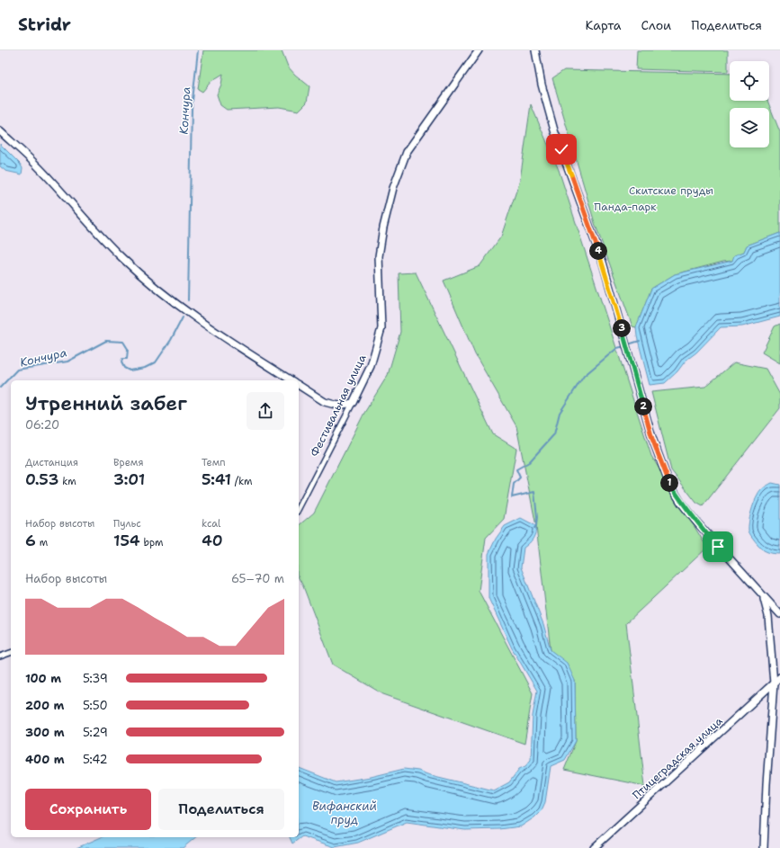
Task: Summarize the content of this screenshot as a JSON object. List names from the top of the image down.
{
  "streets": {
    "main road": ["Фестивальная улица", "Птицеградская улица"]
  },
  "water": ["Кончура", "Вифанский пруд"],
  "parks": ["Скитские пруды", "Панда-парк"],
  "page": {
    "header": "Stridr",
    "nav": ["Карта", "Слои", "Поделиться"],
    "pins": [
      "4",
      "3",
      "2",
      "1"
    ],
    "heading": ["Утренний забег", "06:20"],
    "stats": [
      ["Дистанция", "0.53 km"],
      ["Время", "3:01"],
      ["Темп", "5:41 /km"],
      ["Набор высоты", "6 m"],
      ["Пульс", "154 bpm"],
      ["kcal", "40"]
    ],
    "chart": ["Набор высоты", "65–70 m"],
    "list": [
      {
        "name": "100 m",
        "note": "5:39"
      },
      {
        "name": "200 m",
        "note": "5:50"
      },
      {
        "name": "300 m",
        "note": "5:29"
      },
      {
        "name": "400 m",
        "note": "5:42"
      }
    ],
    "buttons": ["Сохранить", "Поделиться"]
  }
}
